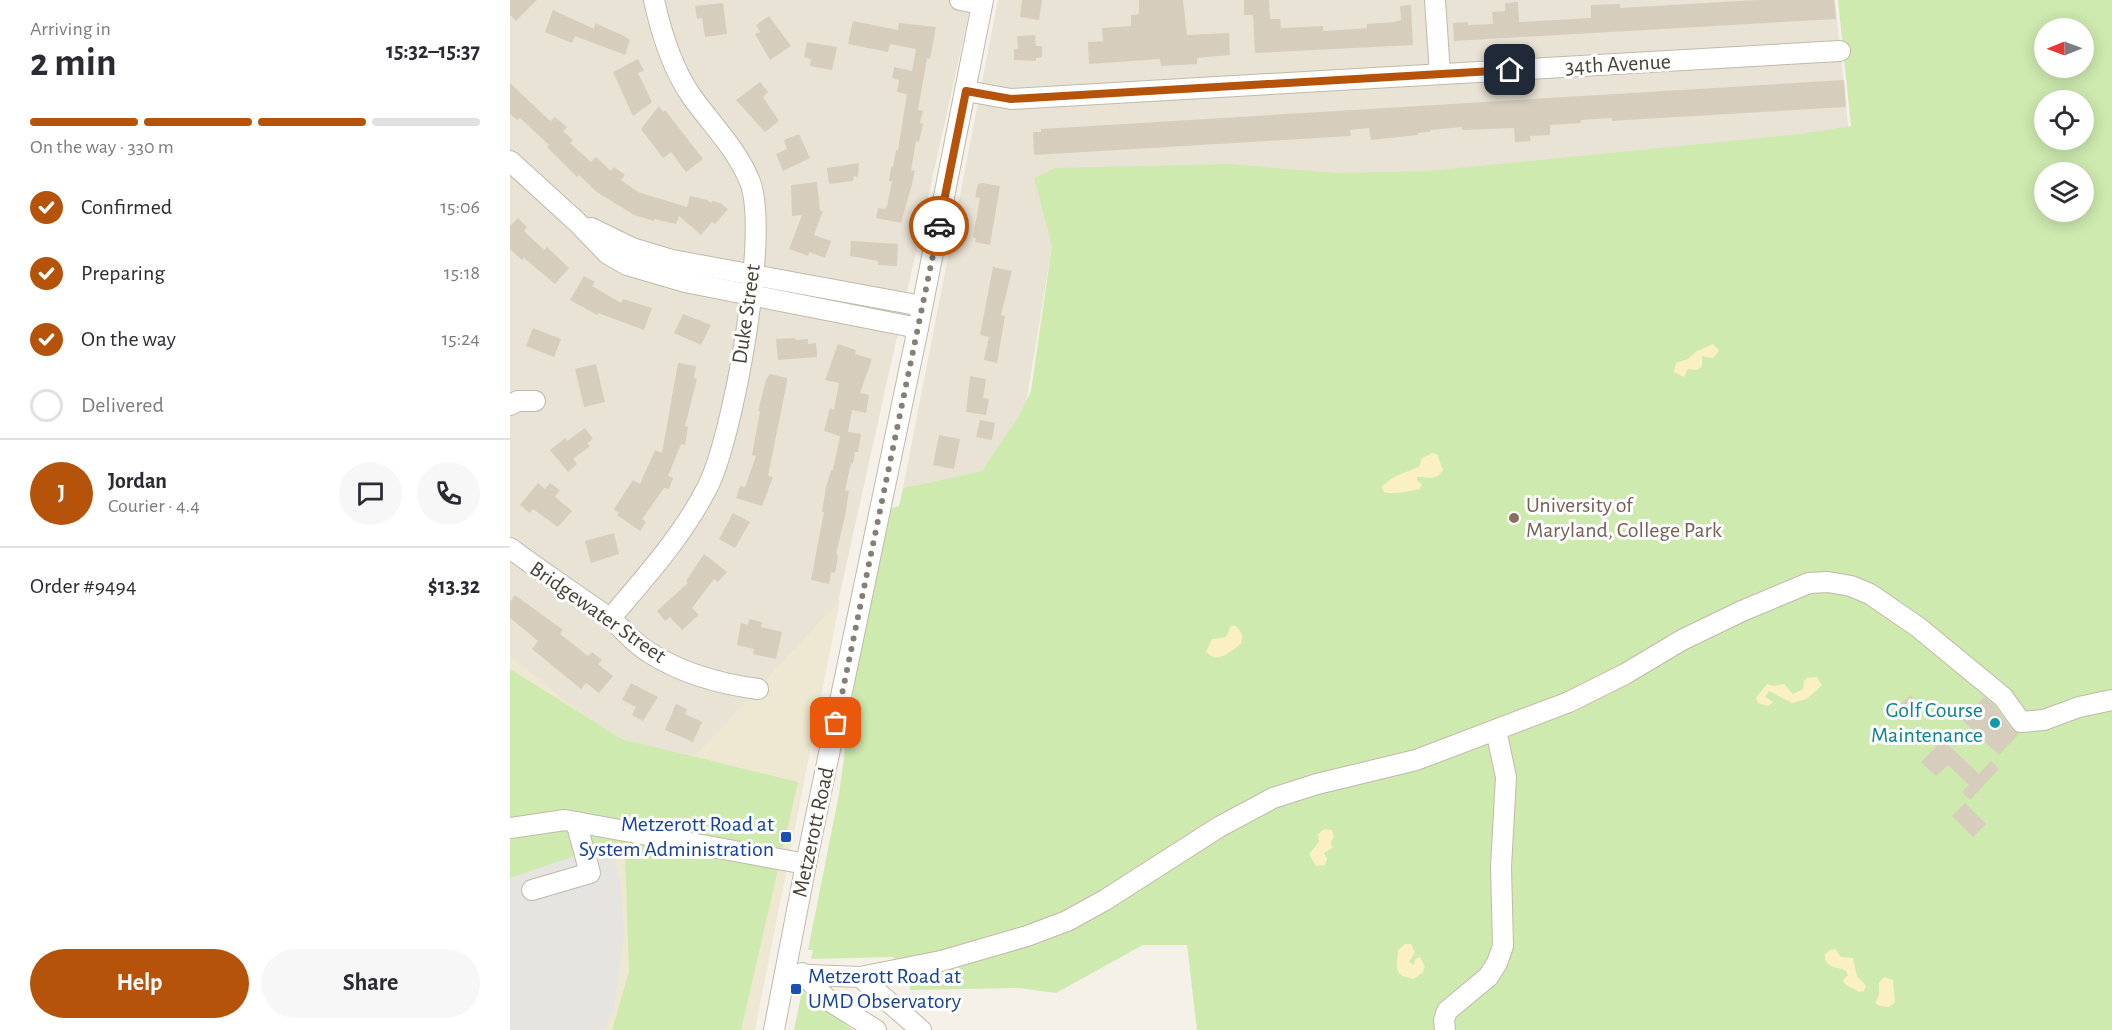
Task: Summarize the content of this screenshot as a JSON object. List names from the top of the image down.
{
  "streets": {
    "street": [
      "34th Avenue",
      "Duke Street",
      "Bridgewater Street",
      "Metzerott Road"
    ]
  },
  "crossings": [
    ["34th Avenue", "Metzerott Road"],
    ["Duke Street", "Bridgewater Street"]
  ],
  "places": {
    "other": ["University of Maryland, College Park", "Golf Course Maintenance"],
    "transit": ["Metzerott Road at System Administration", "Metzerott Road at UMD Observatory"]
  },
  "north": "left",
  "page": {
    "heading": ["2 min", "Arriving in", "15:32–15:37"],
    "panel": [
      "Jordan",
      "Courier · 4.4",
      "Order #9494",
      "$13.32"
    ],
    "bar": "On the way · 330 m",
    "list": [
      ["Confirmed", "15:06"],
      ["Preparing", "15:18"],
      ["On the way", "15:24"],
      "Delivered"
    ],
    "round": "J",
    "buttons": ["Help", "Share"]
  }
}
